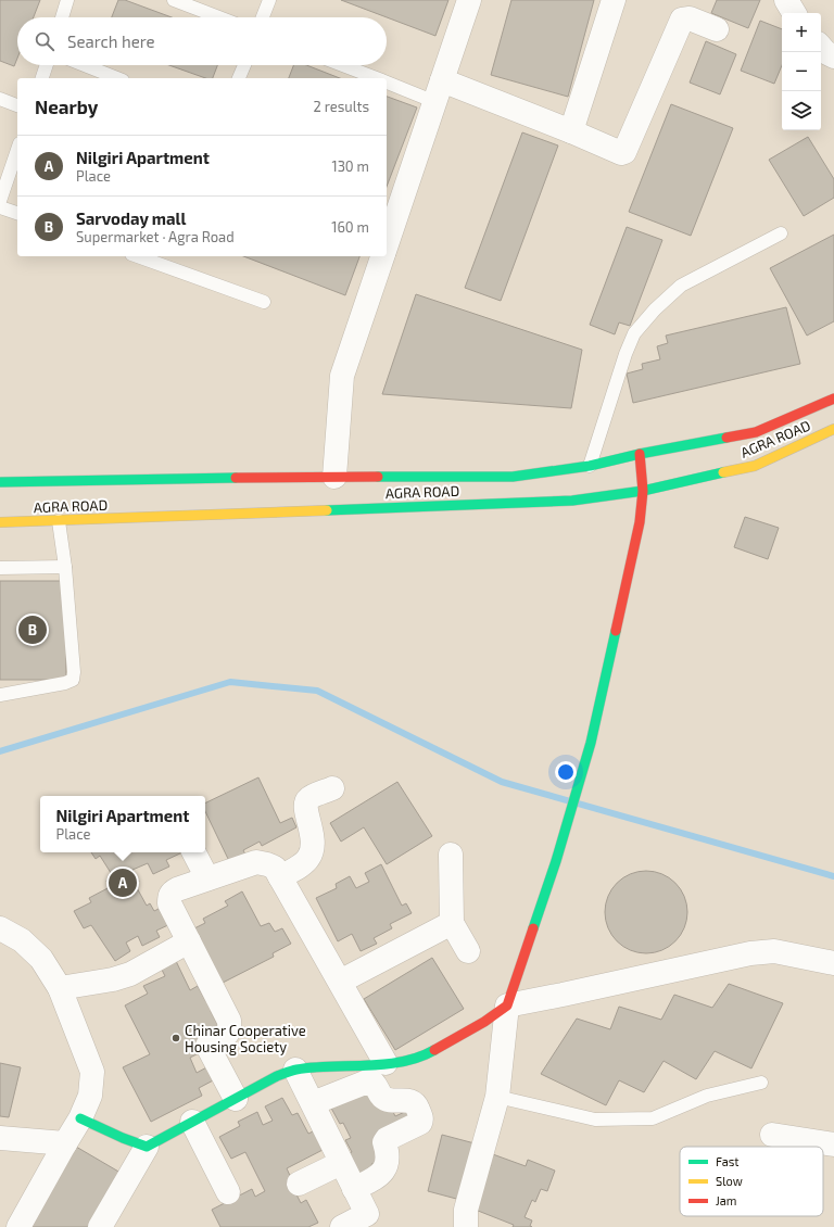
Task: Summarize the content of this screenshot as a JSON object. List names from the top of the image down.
{
  "streets": {
    "main road": ["AGRA ROAD"]
  },
  "places": ["Chinar Cooperative Housing Society"],
  "legend": ["Fast", "Slow", "Jam"],
  "page": {
    "map_buttons": ["+", "−"],
    "search": "Search here",
    "heading": ["Nearby", "2 results"],
    "list": [
      {
        "mark": "A",
        "name": "Nilgiri Apartment",
        "note": "Place",
        "value": "130 m"
      },
      {
        "mark": "B",
        "name": "Sarvoday mall",
        "note": "Supermarket · Agra Road",
        "value": "160 m"
      }
    ],
    "pins": ["B", "A"],
    "popup": ["Nilgiri Apartment", "Place"]
  }
}
